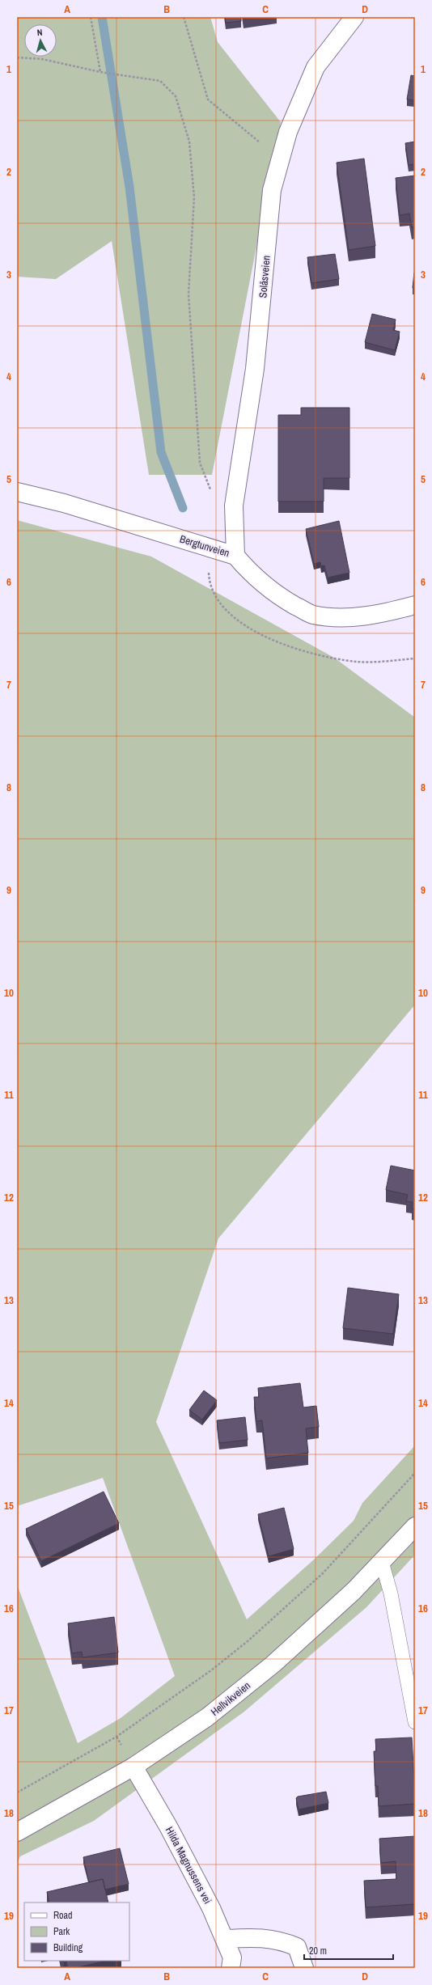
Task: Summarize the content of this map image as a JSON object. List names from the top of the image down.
{
  "streets": {
    "street": [
      "Solåsveien",
      "Bergtunveien",
      "Hellvikveien",
      "Hilda Magnussens vei"
    ]
  },
  "crossings": [
    ["Solåsveien", "Bergtunveien"],
    ["Hellvikveien", "Hilda Magnussens vei"]
  ],
  "legend": ["Road", "Park", "Building"],
  "scale_bar": "20 m",
  "north": "top",
  "grid": {
    "columns": [
      "A",
      "B",
      "C",
      "D"
    ],
    "rows": [
      "1",
      "2",
      "3",
      "4",
      "5",
      "6",
      "7",
      "8",
      "9",
      "10",
      "11",
      "12",
      "13",
      "14",
      "15",
      "16",
      "17",
      "18",
      "19"
    ]
  }
}
